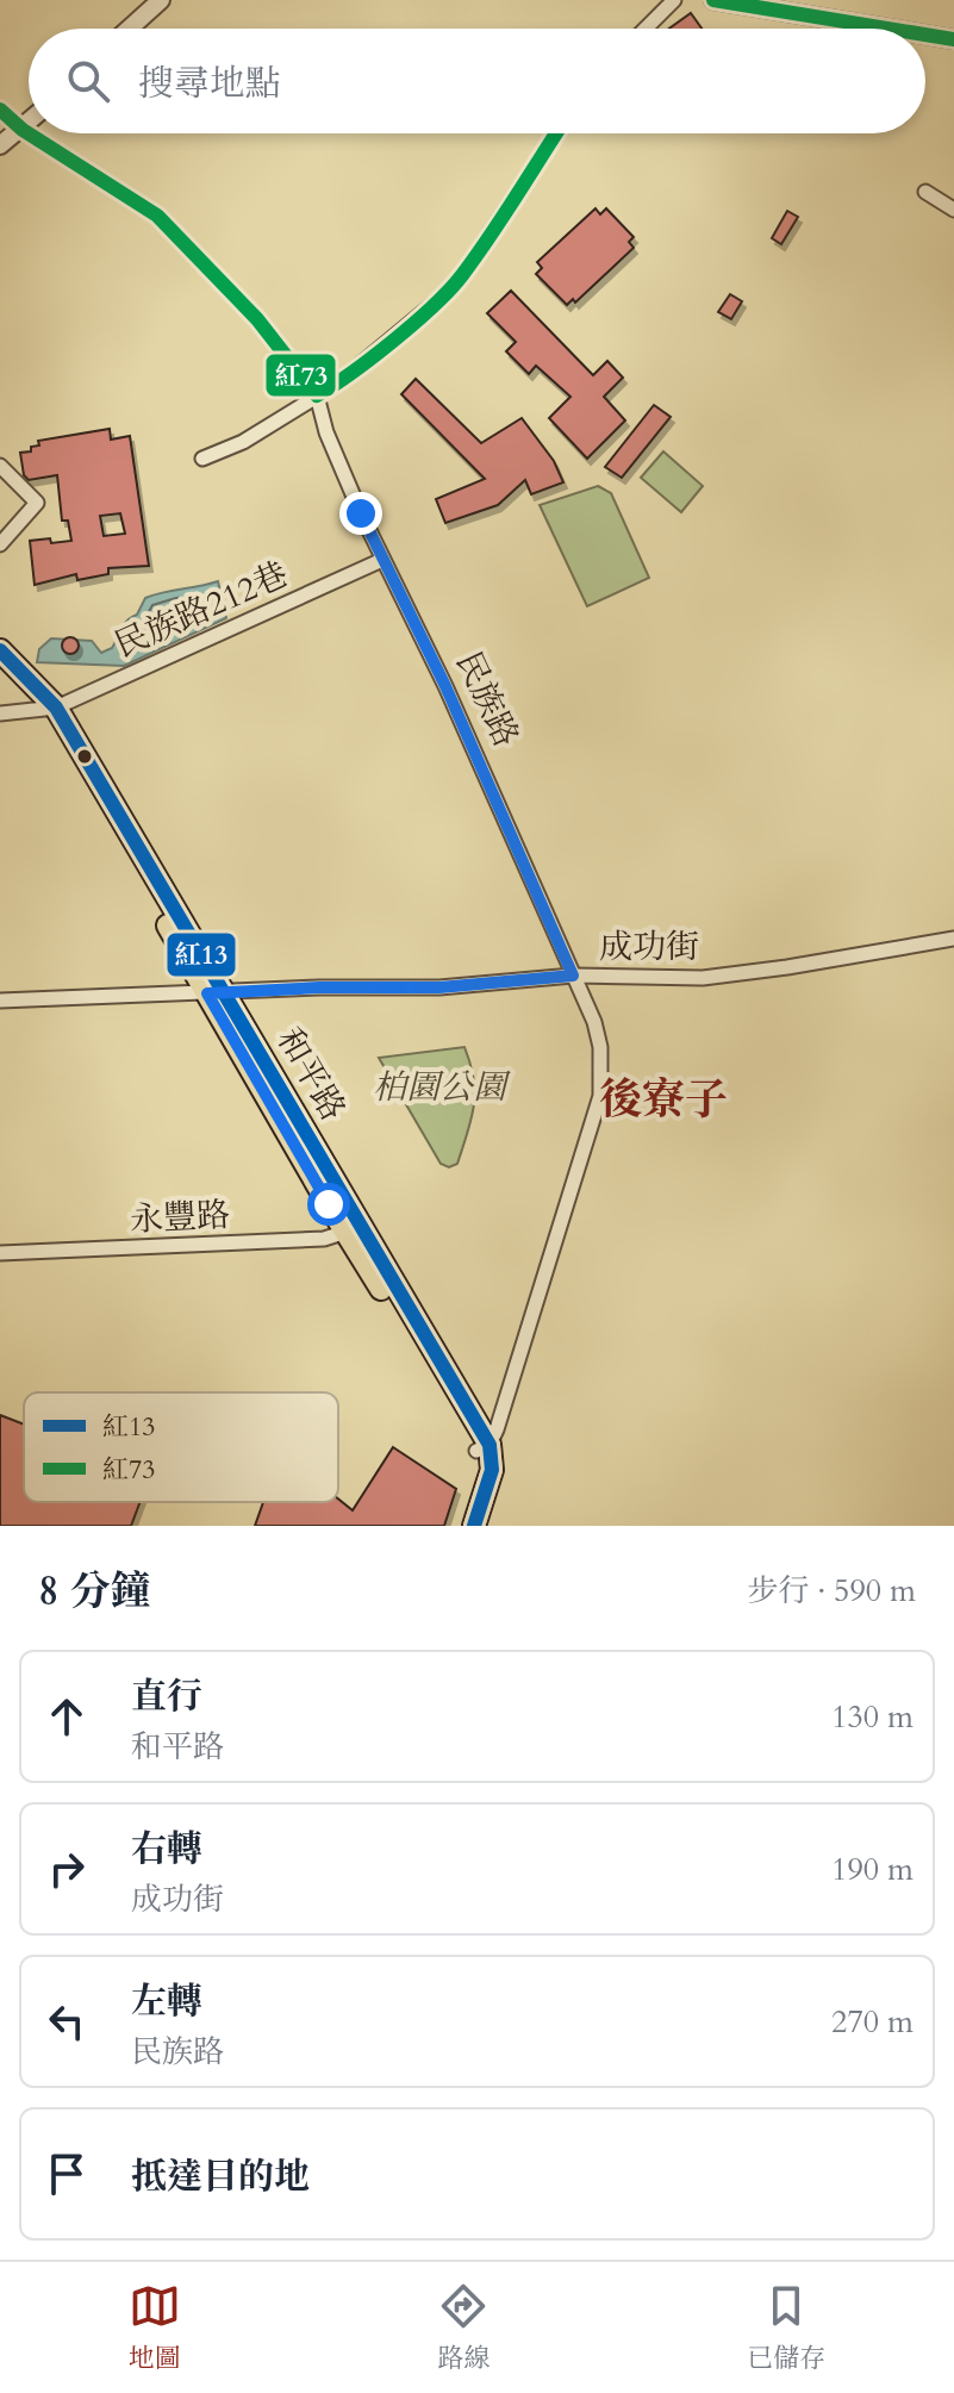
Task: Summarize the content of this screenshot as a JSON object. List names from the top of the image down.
{
  "streets": {
    "main road": ["民族路", "和平路"],
    "street": ["民族路212巷", "成功街", "永豐路"]
  },
  "crossings": [
    ["民族路212巷", "民族路"],
    ["民族路212巷", "和平路"],
    ["民族路", "成功街"],
    ["民族路", "和平路"],
    ["成功街", "和平路"],
    ["和平路", "永豐路"]
  ],
  "districts": ["後寮子"],
  "parks": ["柏園公園"],
  "lines": ["transit line 紅73", "transit line 紅13"],
  "legend": ["紅13", "紅73"],
  "page": {
    "search": "搜尋地點",
    "heading": ["8 分鐘", "步行 · 590 m"],
    "list": [
      ["直行", "和平路", "130 m"],
      ["右轉", "成功街", "190 m"],
      ["左轉", "民族路", "270 m"],
      "抵達目的地"
    ],
    "nav": ["地圖", "路線", "已儲存"]
  }
}
